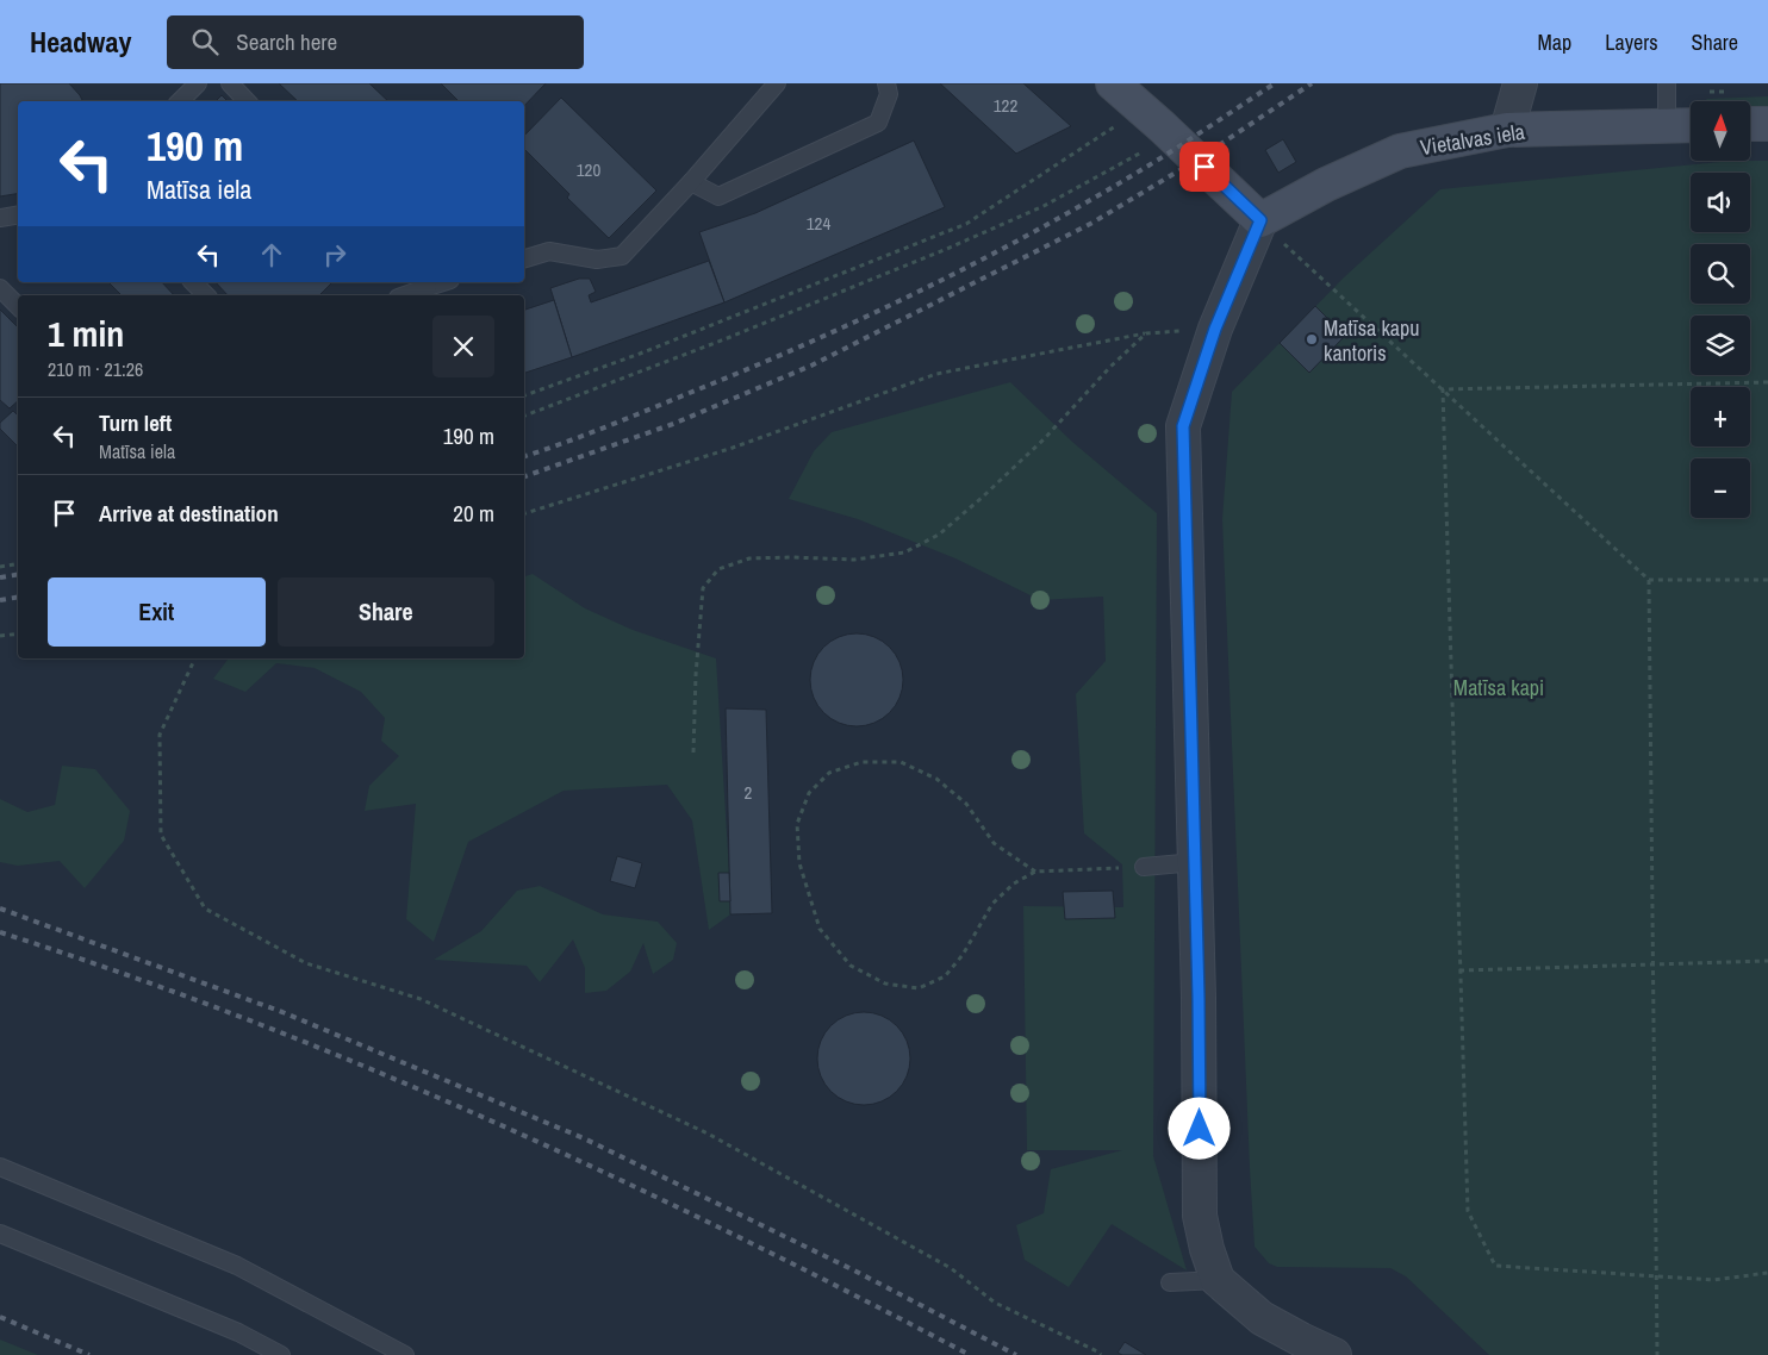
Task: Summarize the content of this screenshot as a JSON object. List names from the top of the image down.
{
  "streets": {
    "street": ["Vietalvas iela"]
  },
  "parks": ["Matīsa kapi"],
  "places": ["Matīsa kapu kantoris"],
  "house_numbers": [
    "122",
    "120",
    "124",
    "2"
  ],
  "north": "top",
  "page": {
    "header": "Headway",
    "search": "Search here",
    "nav": ["Map", "Layers", "Share"],
    "map_buttons": ["+", "−"],
    "turn": ["190 m", "Matīsa iela"],
    "heading": ["1 min", "210 m · 21:26"],
    "list": [
      {
        "name": "Turn left",
        "note": "Matīsa iela",
        "value": "190 m"
      },
      {
        "name": "Arrive at destination",
        "value": "20 m"
      }
    ],
    "buttons": ["Exit", "Share"]
  }
}
